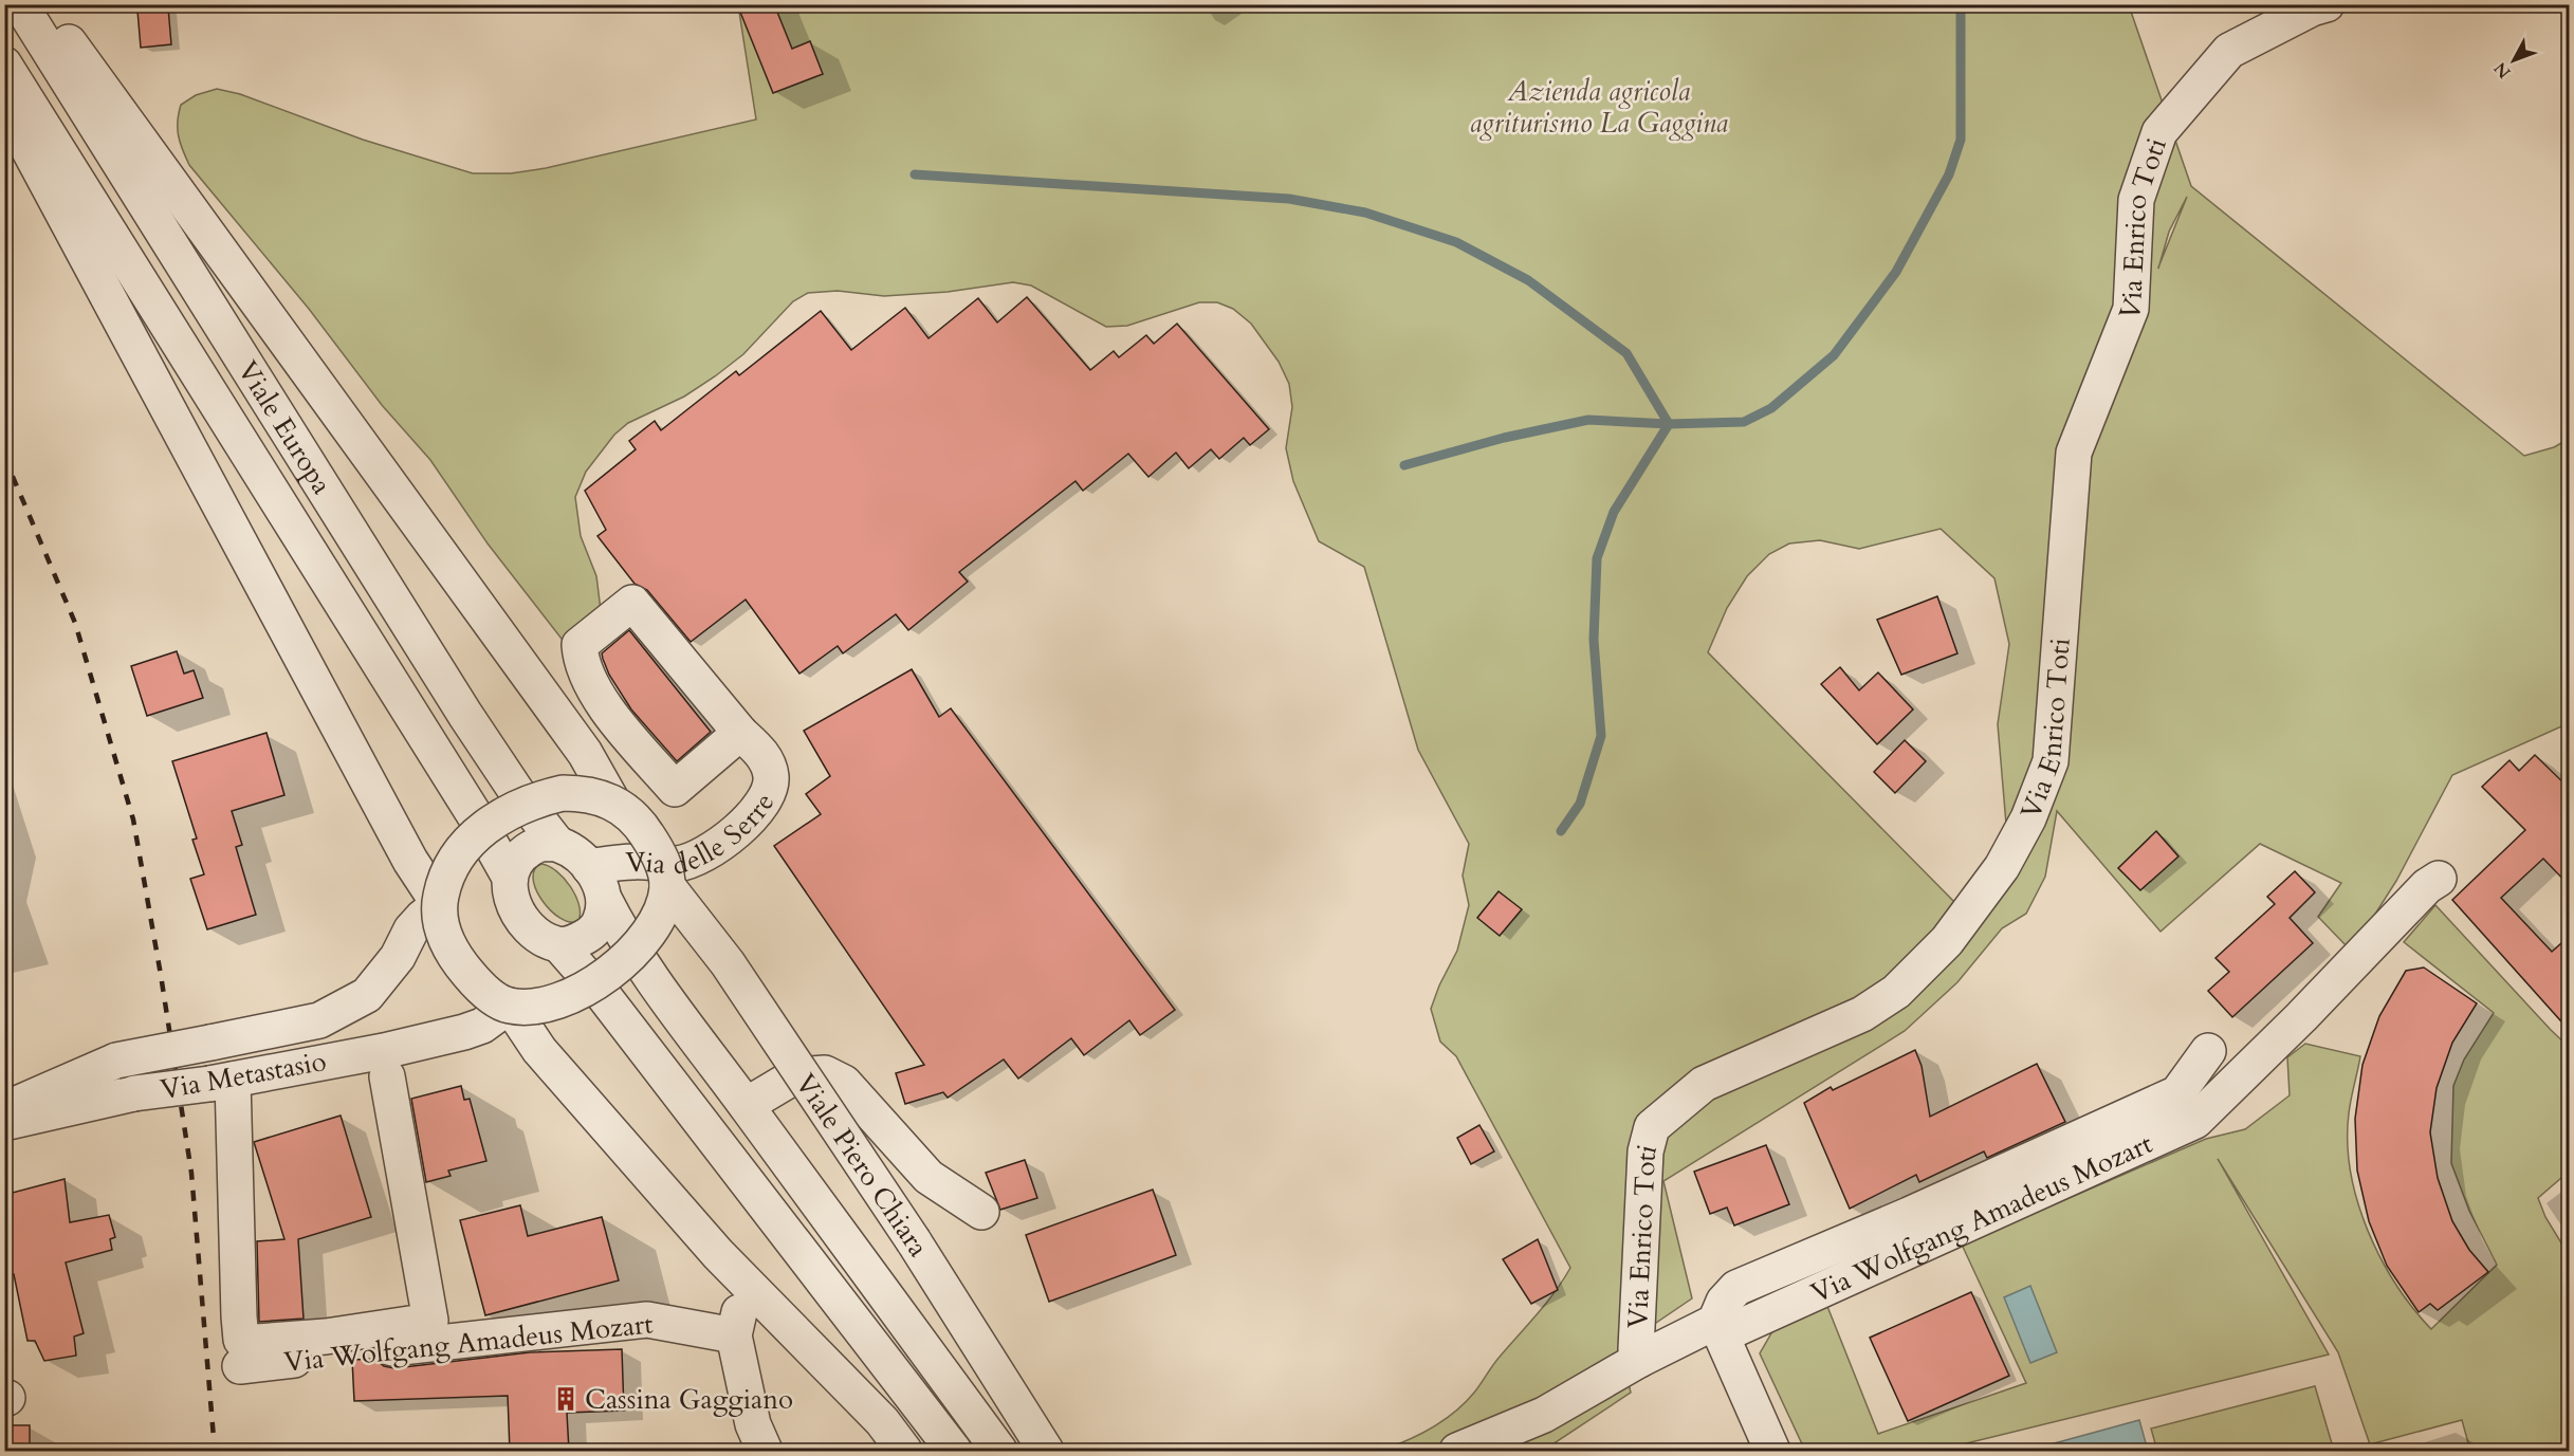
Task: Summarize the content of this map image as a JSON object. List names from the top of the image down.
{
  "streets": {
    "street": [
      "Via Enrico Toti",
      "Viale Europa",
      "Via delle Serre",
      "Via Metastasio",
      "Viale Piero Chiara",
      "Via Wolfgang Amadeus Mozart"
    ]
  },
  "crossings": [
    ["Viale Europa", "Via delle Serre"],
    ["Viale Europa", "Viale Piero Chiara"],
    ["Via delle Serre", "Viale Piero Chiara"]
  ],
  "parks": ["Azienda agricola agriturismo La Gaggina"],
  "places": {
    "building": ["Cassina Gaggiano"]
  },
  "north": "bottom left"
}
